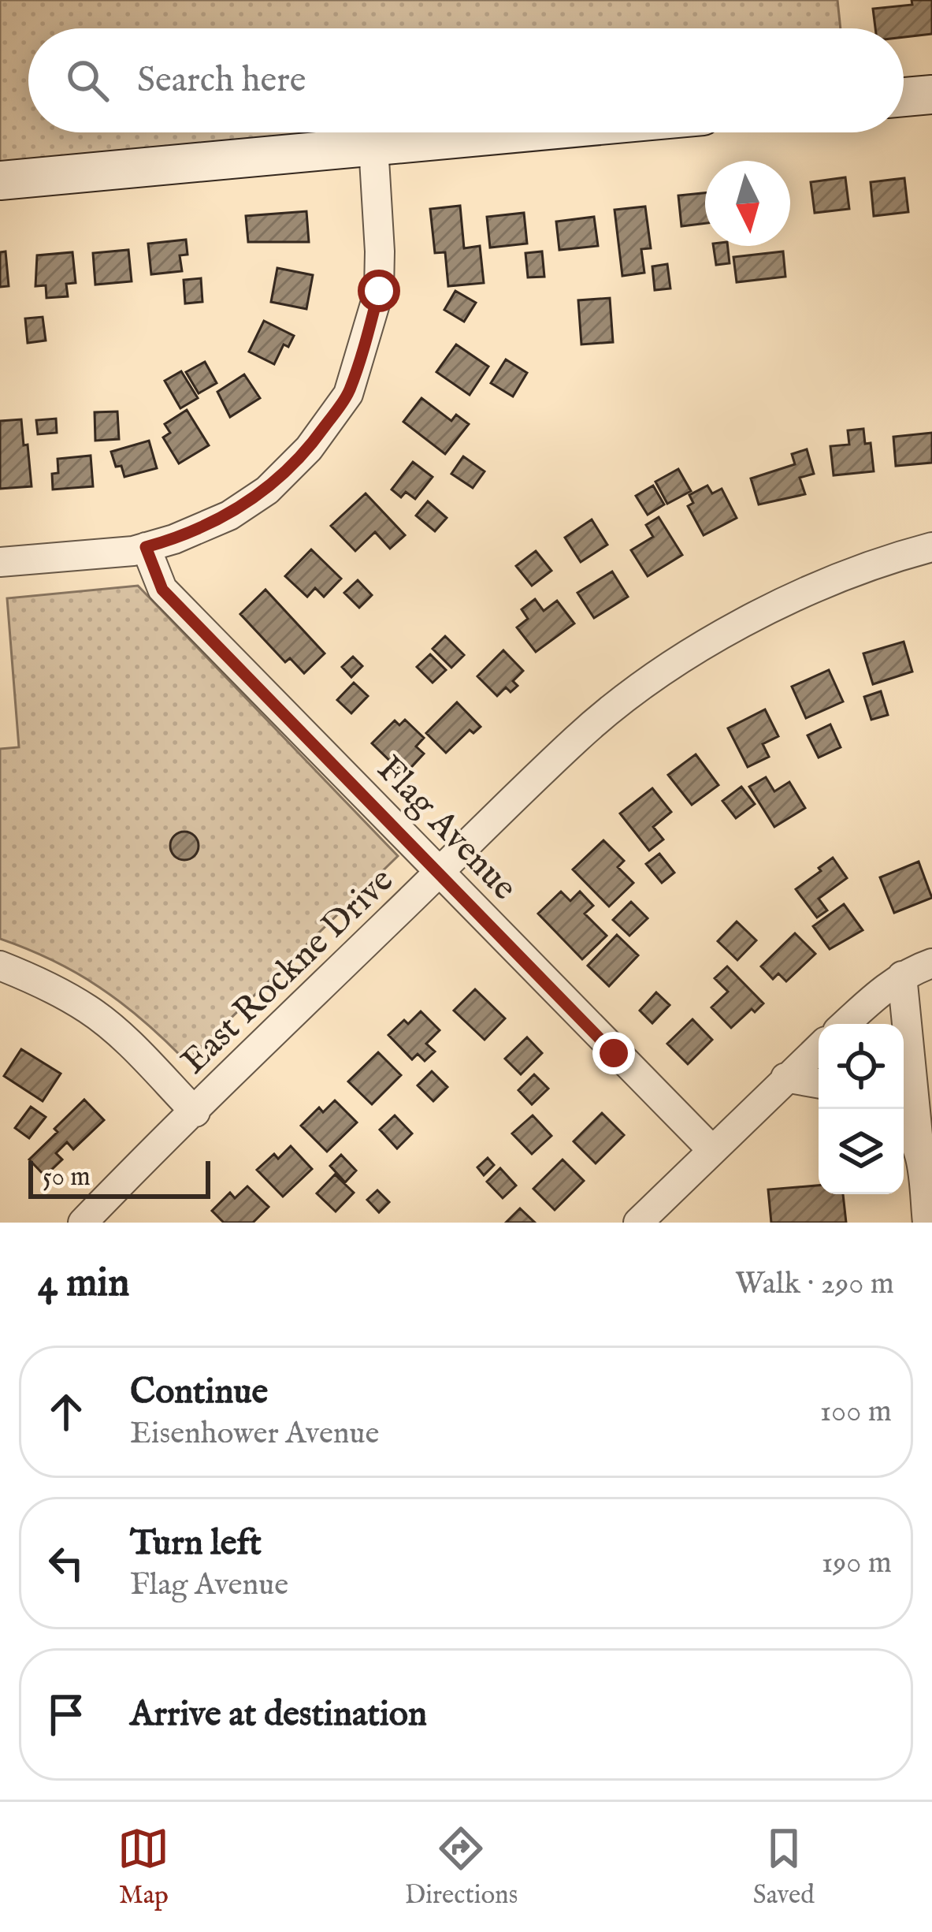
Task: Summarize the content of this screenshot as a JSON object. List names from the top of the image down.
{
  "streets": {
    "street": ["Flag Avenue", "East Rockne Drive"]
  },
  "crossings": [
    ["Flag Avenue", "East Rockne Drive"]
  ],
  "scale_bar": "50 m",
  "north": "bottom",
  "page": {
    "search": "Search here",
    "scale": "50 m",
    "heading": ["4 min", "Walk · 290 m"],
    "list": [
      ["Continue", "Eisenhower Avenue", "100 m"],
      ["Turn left", "Flag Avenue", "190 m"],
      "Arrive at destination"
    ],
    "nav": ["Map", "Directions", "Saved"]
  }
}
